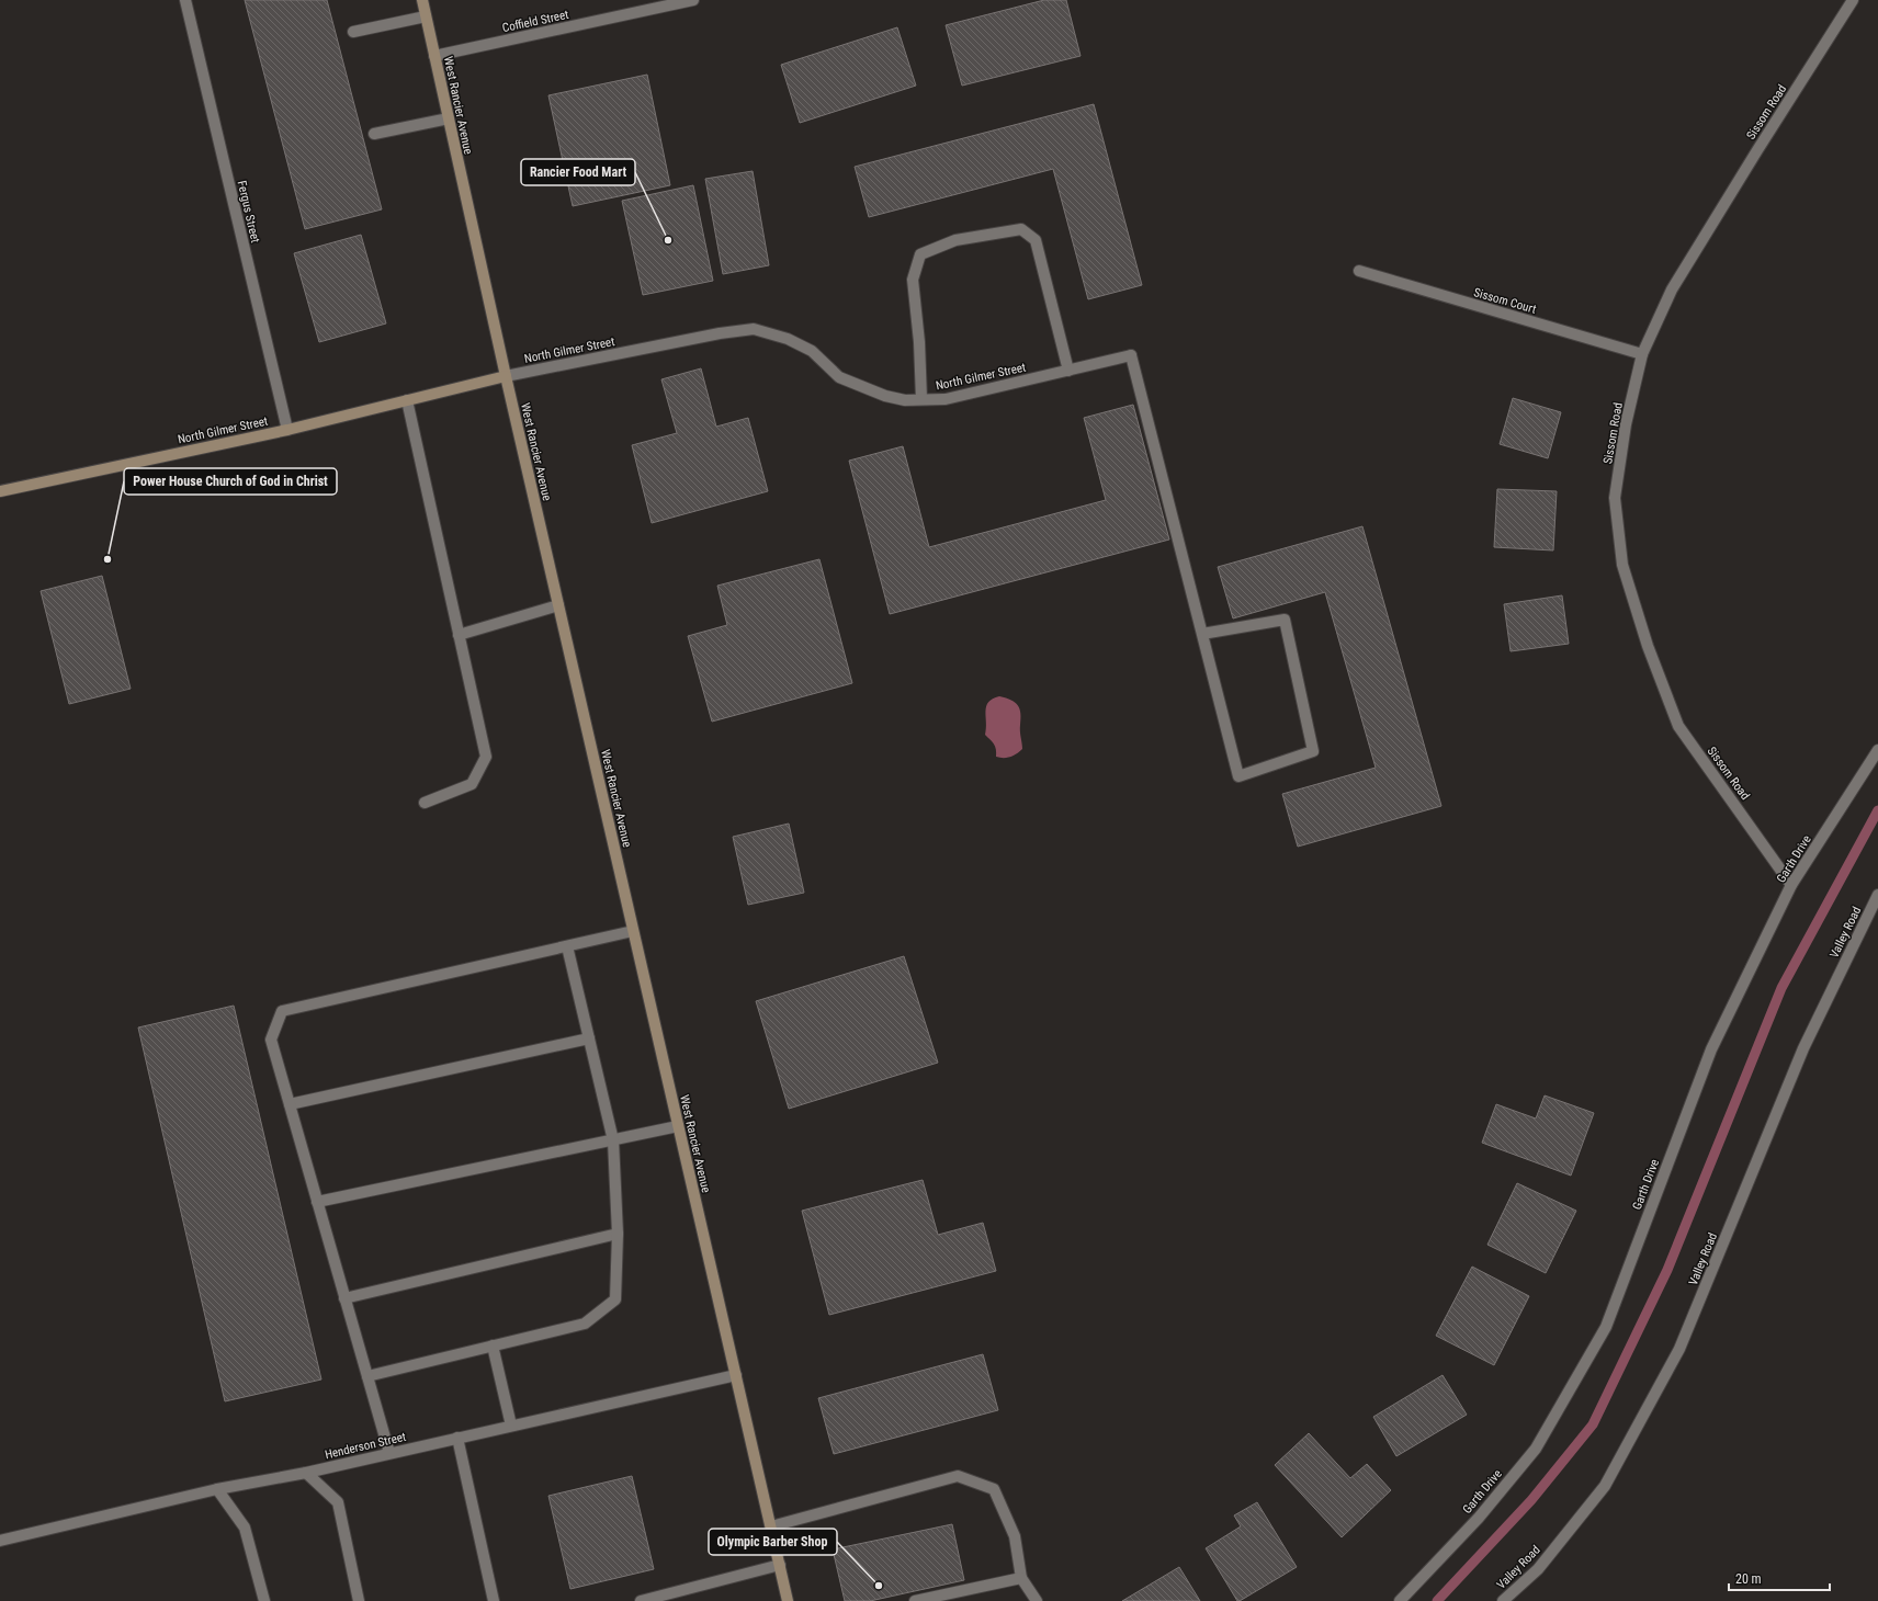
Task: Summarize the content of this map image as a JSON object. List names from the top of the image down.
{
  "streets": {
    "main road": ["West Rancier Avenue", "North Gilmer Street"],
    "street": [
      "Coffield Street",
      "Sissom Road",
      "Fergus Street",
      "Sissom Court",
      "Garth Drive",
      "Valley Road",
      "Henderson Street"
    ]
  },
  "crossings": [
    ["Coffield Street", "West Rancier Avenue"],
    ["West Rancier Avenue", "North Gilmer Street"],
    ["West Rancier Avenue", "Henderson Street"],
    ["Sissom Road", "Sissom Court"],
    ["Sissom Road", "Garth Drive"],
    ["Fergus Street", "North Gilmer Street"]
  ],
  "places": ["Rancier Food Mart", "Power House Church of God in Christ", "Olympic Barber Shop"],
  "scale_bar": "20 m"
}
